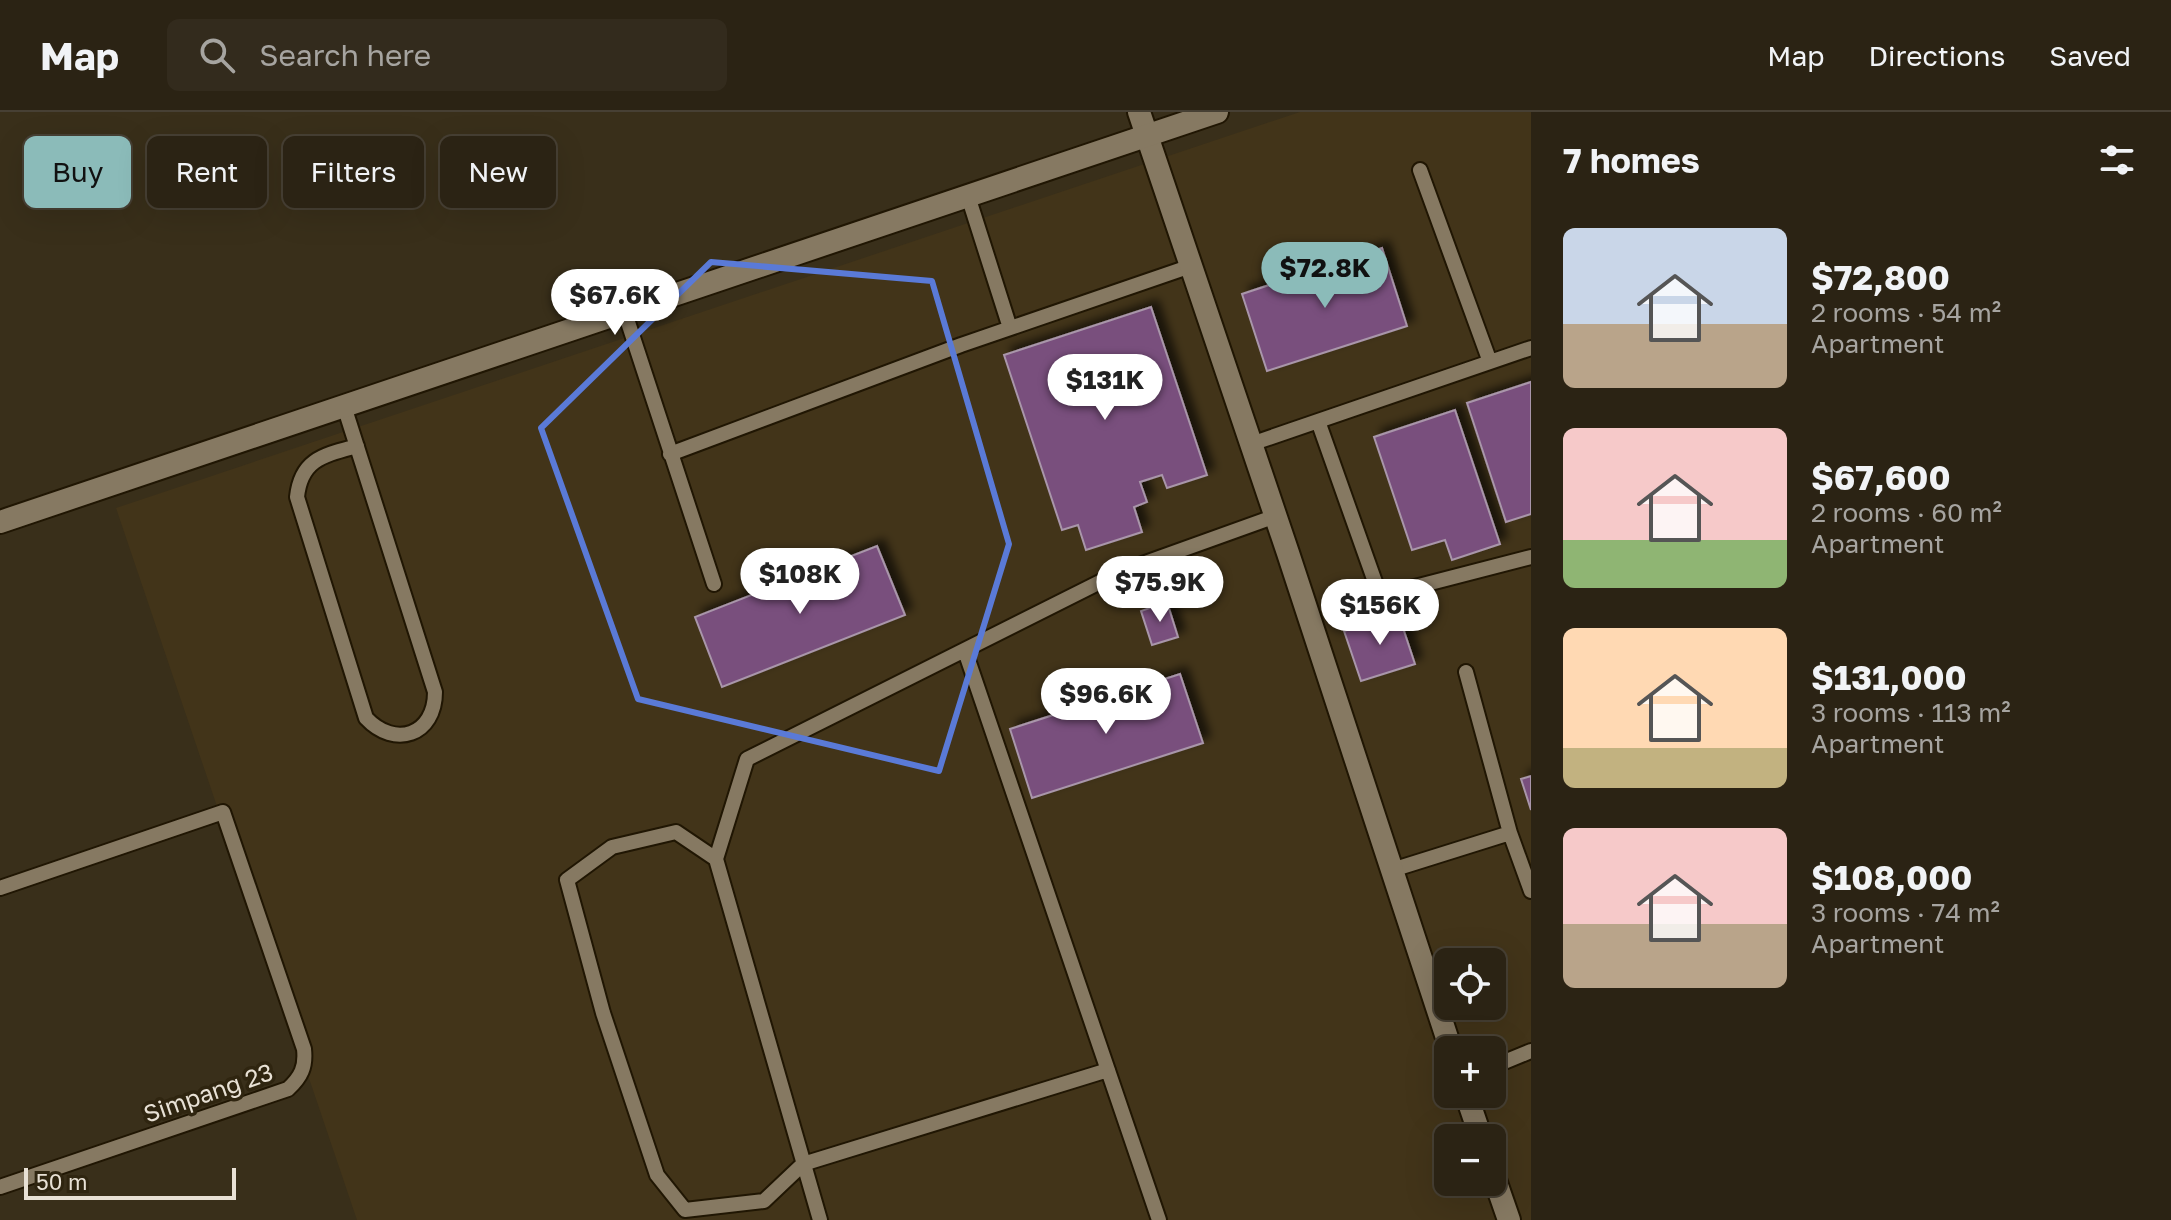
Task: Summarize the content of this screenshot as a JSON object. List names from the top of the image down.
{
  "streets": {
    "lane": ["Simpang 23"]
  },
  "scale_bar": "50 m",
  "page": {
    "header": "Map",
    "search": "Search here",
    "nav": ["Map", "Directions", "Saved"],
    "heading": "7 homes",
    "chip": [
      "Buy",
      "Rent",
      "Filters",
      "New"
    ],
    "list": [
      {
        "name": "$72,800",
        "note": "2 rooms · 54 m² · Apartment"
      },
      {
        "name": "$67,600",
        "note": "2 rooms · 60 m² · Apartment"
      },
      {
        "name": "$131,000",
        "note": "3 rooms · 113 m² · Apartment"
      },
      {
        "name": "$108,000",
        "note": "3 rooms · 74 m² · Apartment"
      }
    ],
    "price": [
      "$72.8K",
      "$67.6K",
      "$131K",
      "$108K",
      "$75.9K",
      "$156K",
      "$96.6K"
    ],
    "map_buttons": ["+", "−"],
    "scale": "50 m"
  }
}
